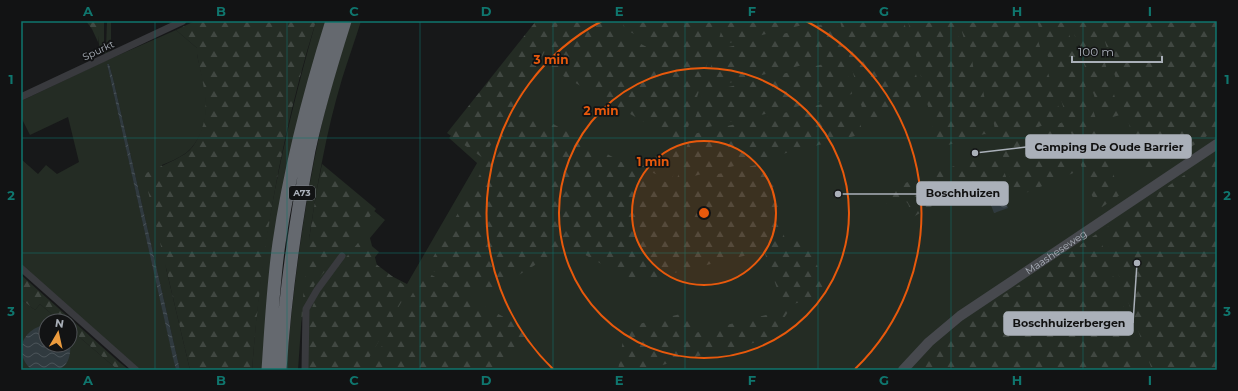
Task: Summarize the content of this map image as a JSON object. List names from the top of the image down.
{
  "streets": {
    "highway": ["A73"],
    "main road": ["Maasheseweg"],
    "street": ["Spurkt"]
  },
  "places": ["Camping De Oude Barrier", "Boschhuizen", "Boschhuizerbergen"],
  "scale_bar": "100 m",
  "north": "top",
  "grid": {
    "columns": [
      "A",
      "B",
      "C",
      "D",
      "E",
      "F",
      "G",
      "H",
      "I"
    ],
    "rows": ["1", "2", "3"]
  },
  "rings": ["3 min", "2 min", "1 min"]
}
